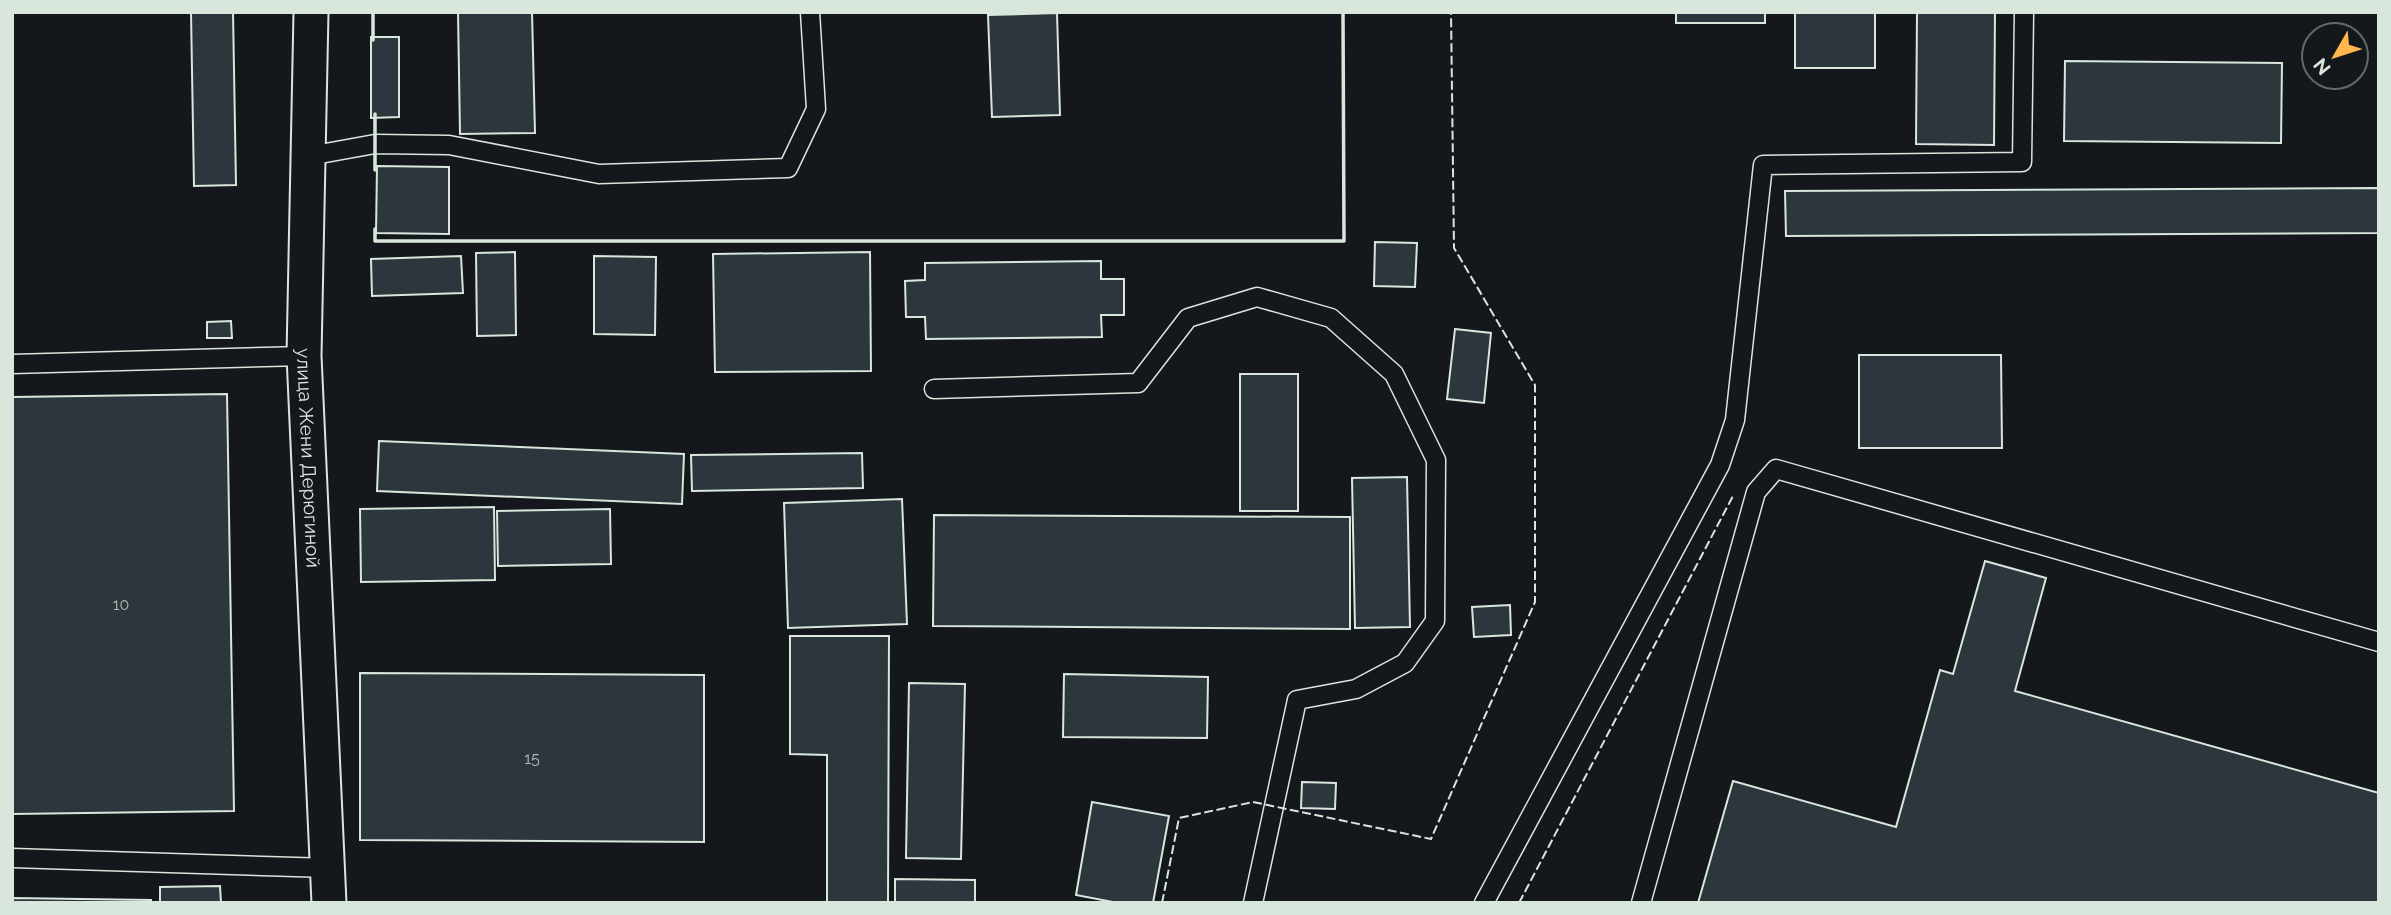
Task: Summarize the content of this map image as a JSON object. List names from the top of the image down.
{
  "streets": {
    "street": ["улица Жени Дерюгиной"]
  },
  "house_numbers": ["10", "15"],
  "north": "bottom left"
}
